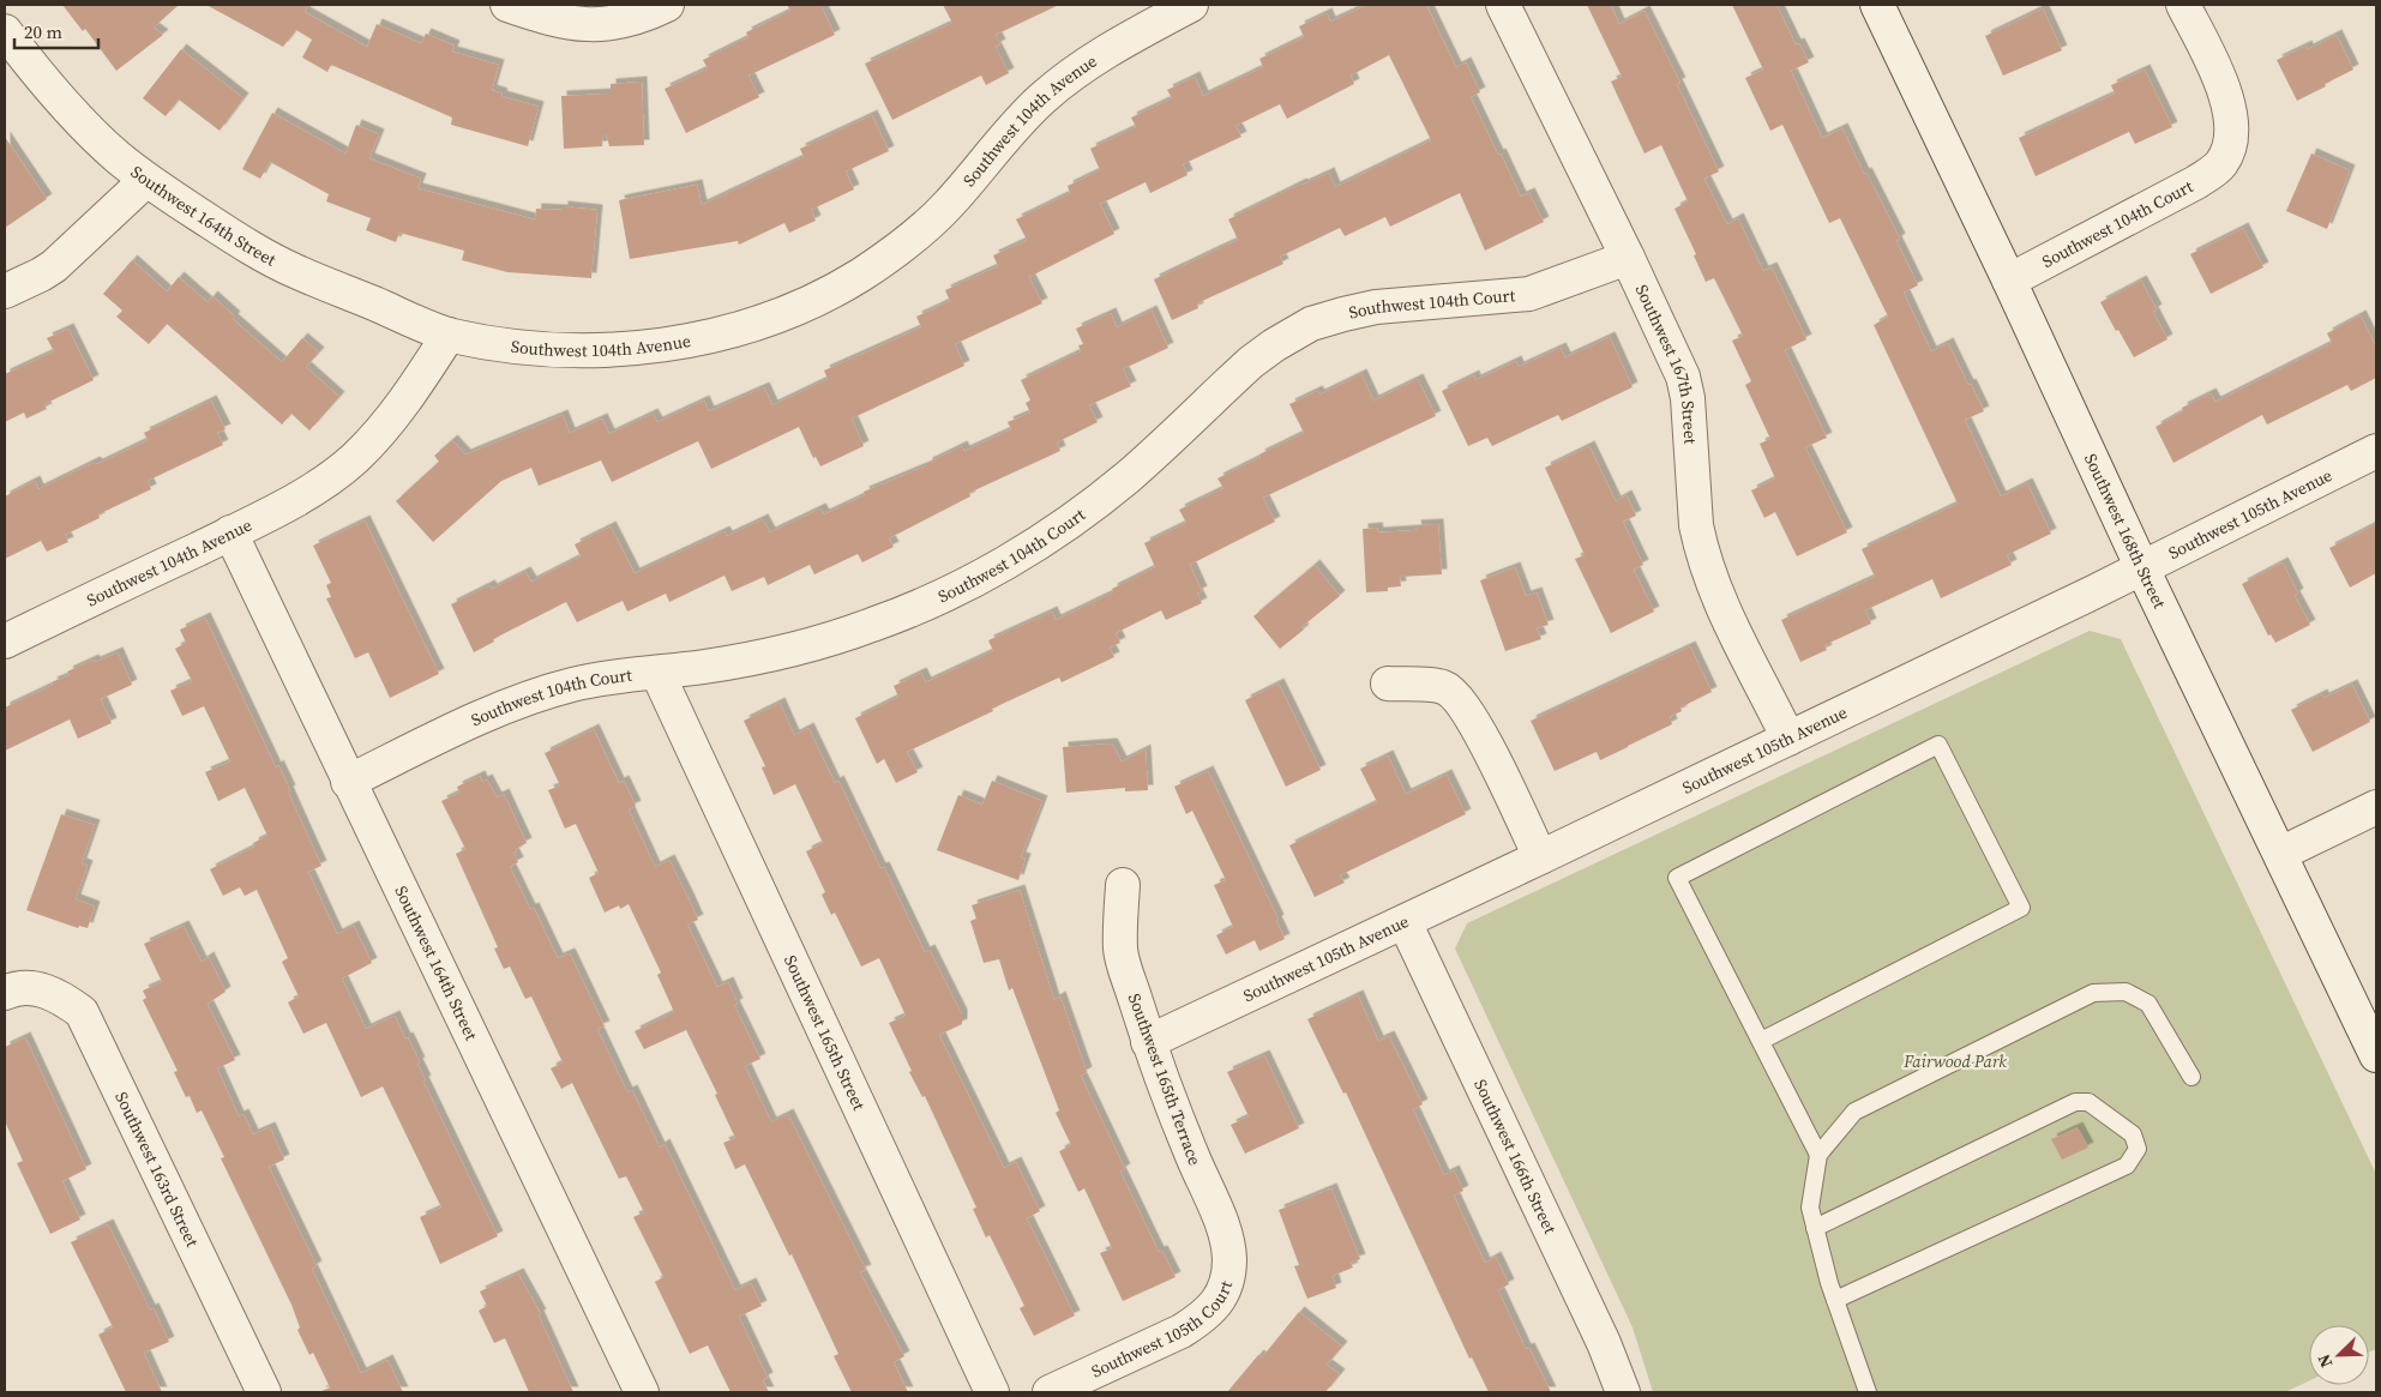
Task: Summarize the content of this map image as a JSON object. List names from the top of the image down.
{
  "streets": {
    "street": [
      "Southwest 104th Avenue",
      "Southwest 164th Street",
      "Southwest 104th Court",
      "Southwest 167th Street",
      "Southwest 105th Avenue",
      "Southwest 168th Street",
      "Southwest 165th Street",
      "Southwest 165th Terrace",
      "Southwest 166th Street",
      "Southwest 163rd Street",
      "Southwest 105th Court"
    ]
  },
  "crossings": [
    ["Southwest 104th Avenue", "Southwest 164th Street"],
    ["Southwest 164th Street", "Southwest 104th Court"],
    ["Southwest 104th Court", "Southwest 167th Street"],
    ["Southwest 104th Court", "Southwest 168th Street"],
    ["Southwest 104th Court", "Southwest 165th Street"],
    ["Southwest 167th Street", "Southwest 105th Avenue"],
    ["Southwest 105th Avenue", "Southwest 168th Street"],
    ["Southwest 105th Avenue", "Southwest 165th Terrace"],
    ["Southwest 105th Avenue", "Southwest 166th Street"],
    ["Southwest 165th Terrace", "Southwest 105th Court"]
  ],
  "parks": ["Fairwood Park"],
  "scale_bar": "20 m",
  "north": "bottom left"
}
